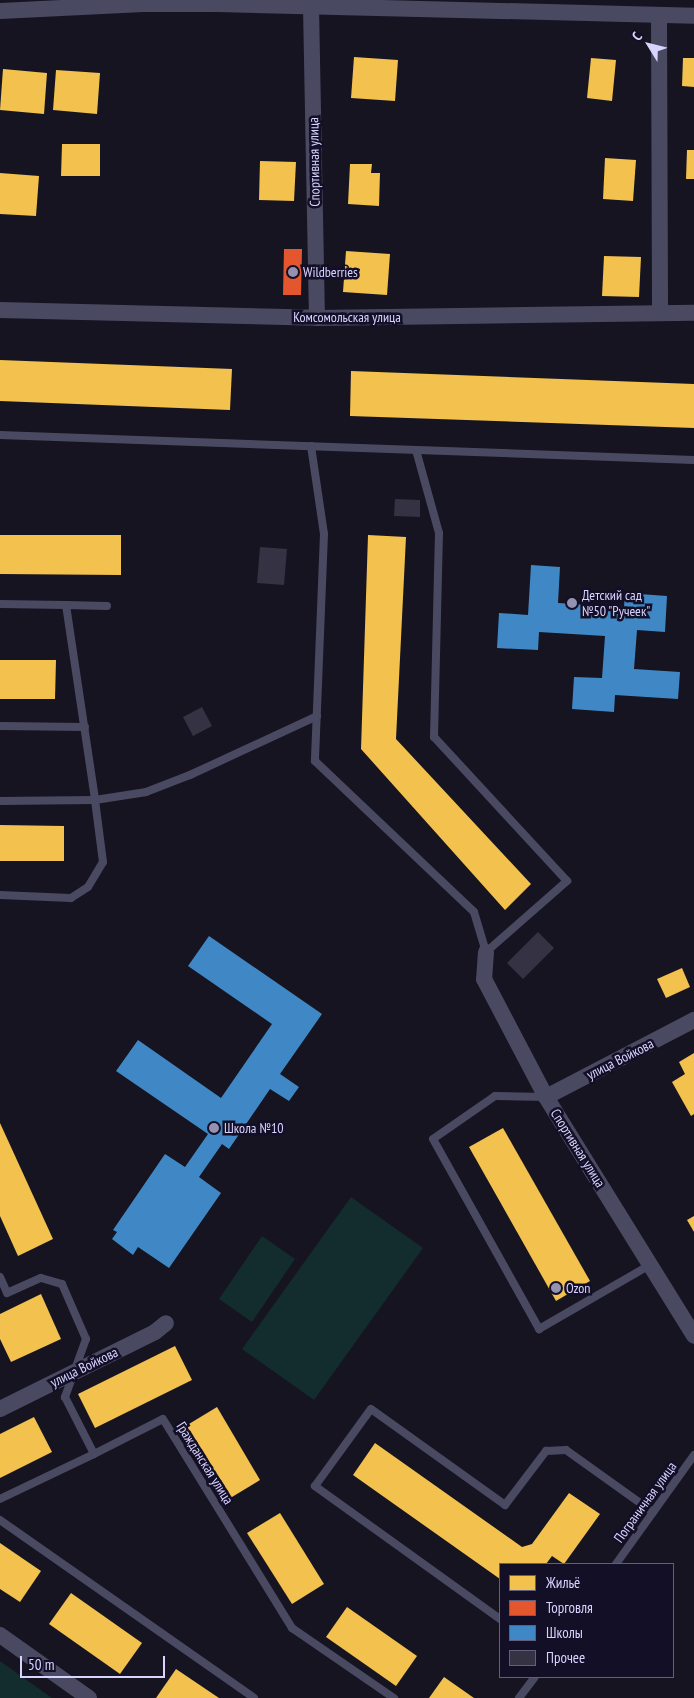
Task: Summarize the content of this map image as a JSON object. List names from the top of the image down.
{
  "streets": {
    "street": ["Спортивная улица", "Комсомольская улица", "улица Войкова"],
    "lane": ["Гражданская улица", "Пограничная улица"]
  },
  "crossings": [
    ["Спортивная улица", "Комсомольская улица"],
    ["Спортивная улица", "улица Войкова"]
  ],
  "places": [
    "Wildberries",
    "Детский сад №50 \"Ручеек\"",
    "Школа №10",
    "Ozon"
  ],
  "legend": [
    "Жильё",
    "Торговля",
    "Школы",
    "Прочее"
  ],
  "scale_bar": "50 m",
  "north": "top left"
}
